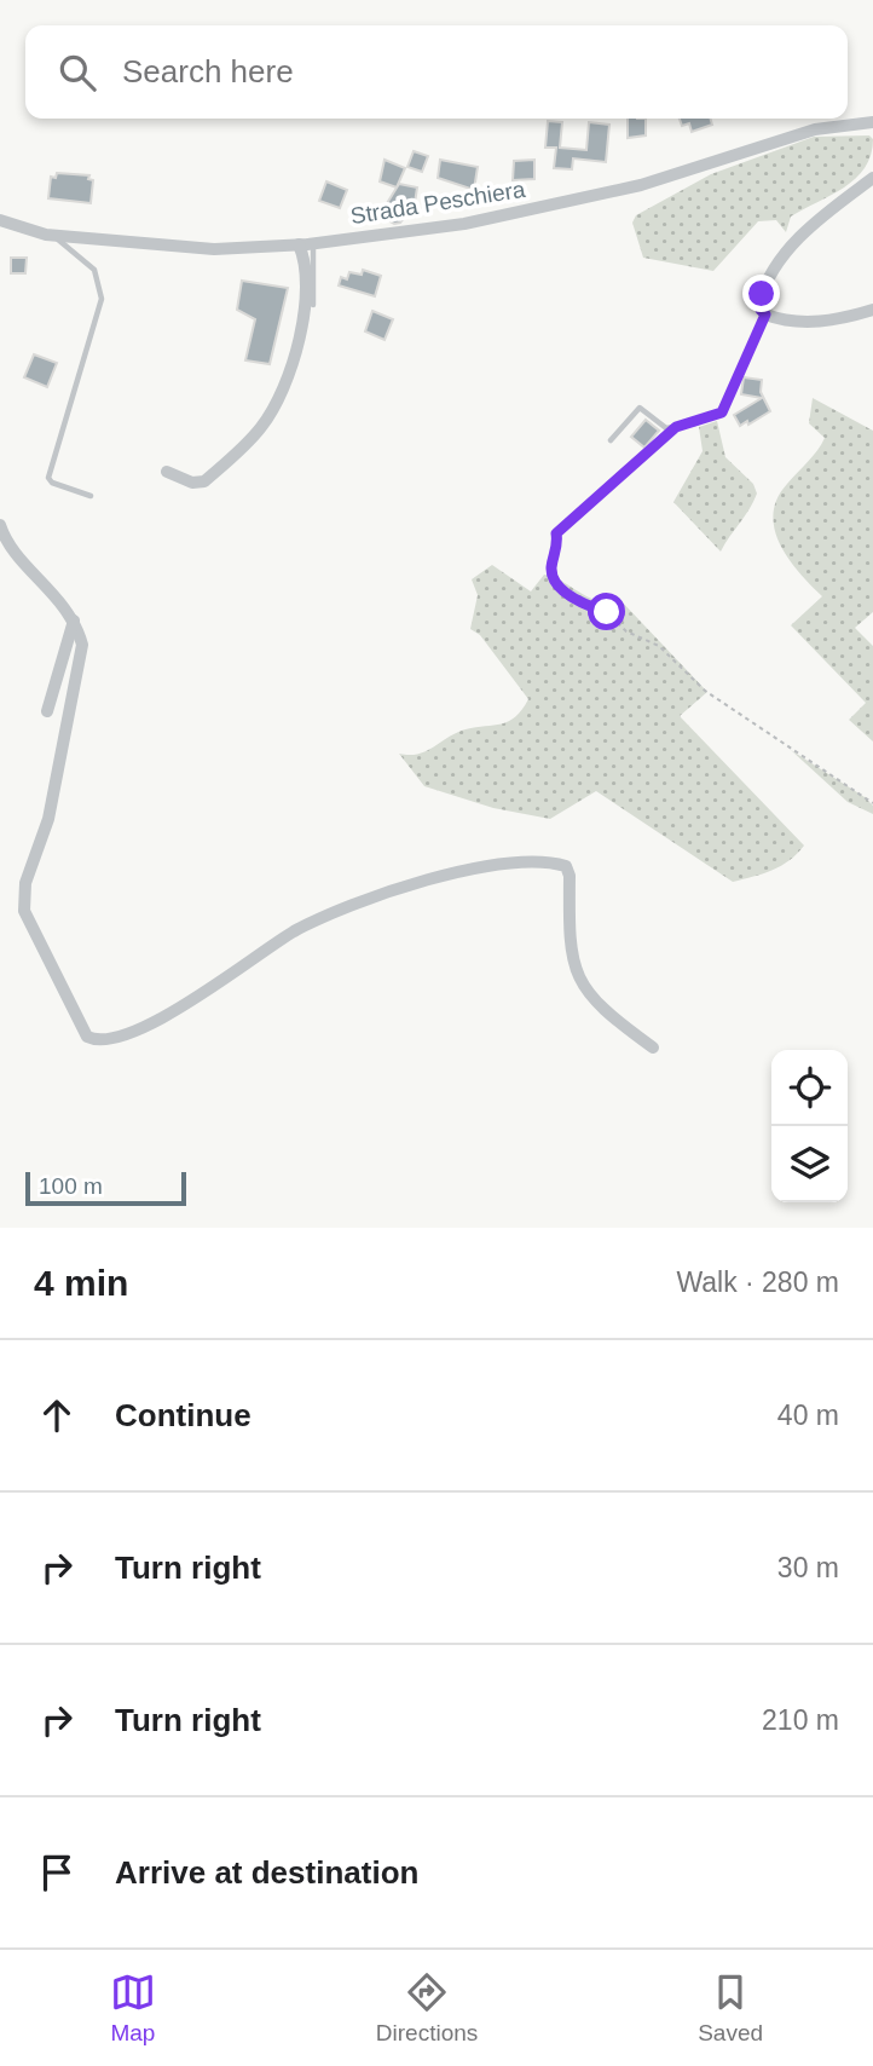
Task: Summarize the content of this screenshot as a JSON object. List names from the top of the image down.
{
  "streets": {
    "street": ["Strada Peschiera"]
  },
  "scale_bar": "100 m",
  "page": {
    "search": "Search here",
    "scale": "100 m",
    "heading": ["4 min", "Walk · 280 m"],
    "list": [
      ["Continue", "40 m"],
      ["Turn right", "30 m"],
      ["Turn right", "210 m"],
      "Arrive at destination"
    ],
    "nav": ["Map", "Directions", "Saved"]
  }
}
